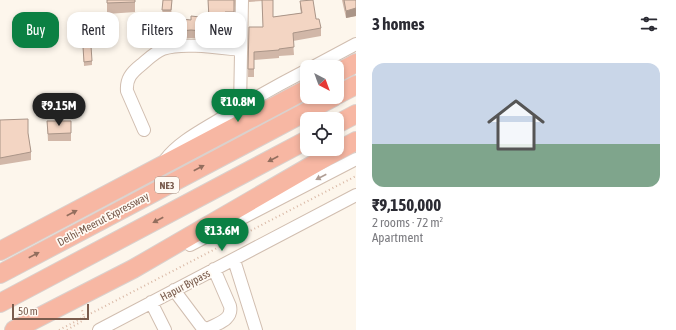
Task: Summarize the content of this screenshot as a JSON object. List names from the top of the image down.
{
  "streets": {
    "highway": ["NE3", "Delhi-Meerut Expressway"],
    "street": ["Hapur Bypass"]
  },
  "scale_bar": "50 m",
  "north": "bottom right",
  "page": {
    "heading": "3 homes",
    "chip": [
      "Buy",
      "Rent",
      "Filters",
      "New"
    ],
    "list": [
      {
        "name": "₹9,150,000",
        "note": "2 rooms · 72 m² · Apartment"
      }
    ],
    "price": ["₹10.8M", "₹9.15M", "₹13.6M"],
    "scale": "50 m"
  }
}
